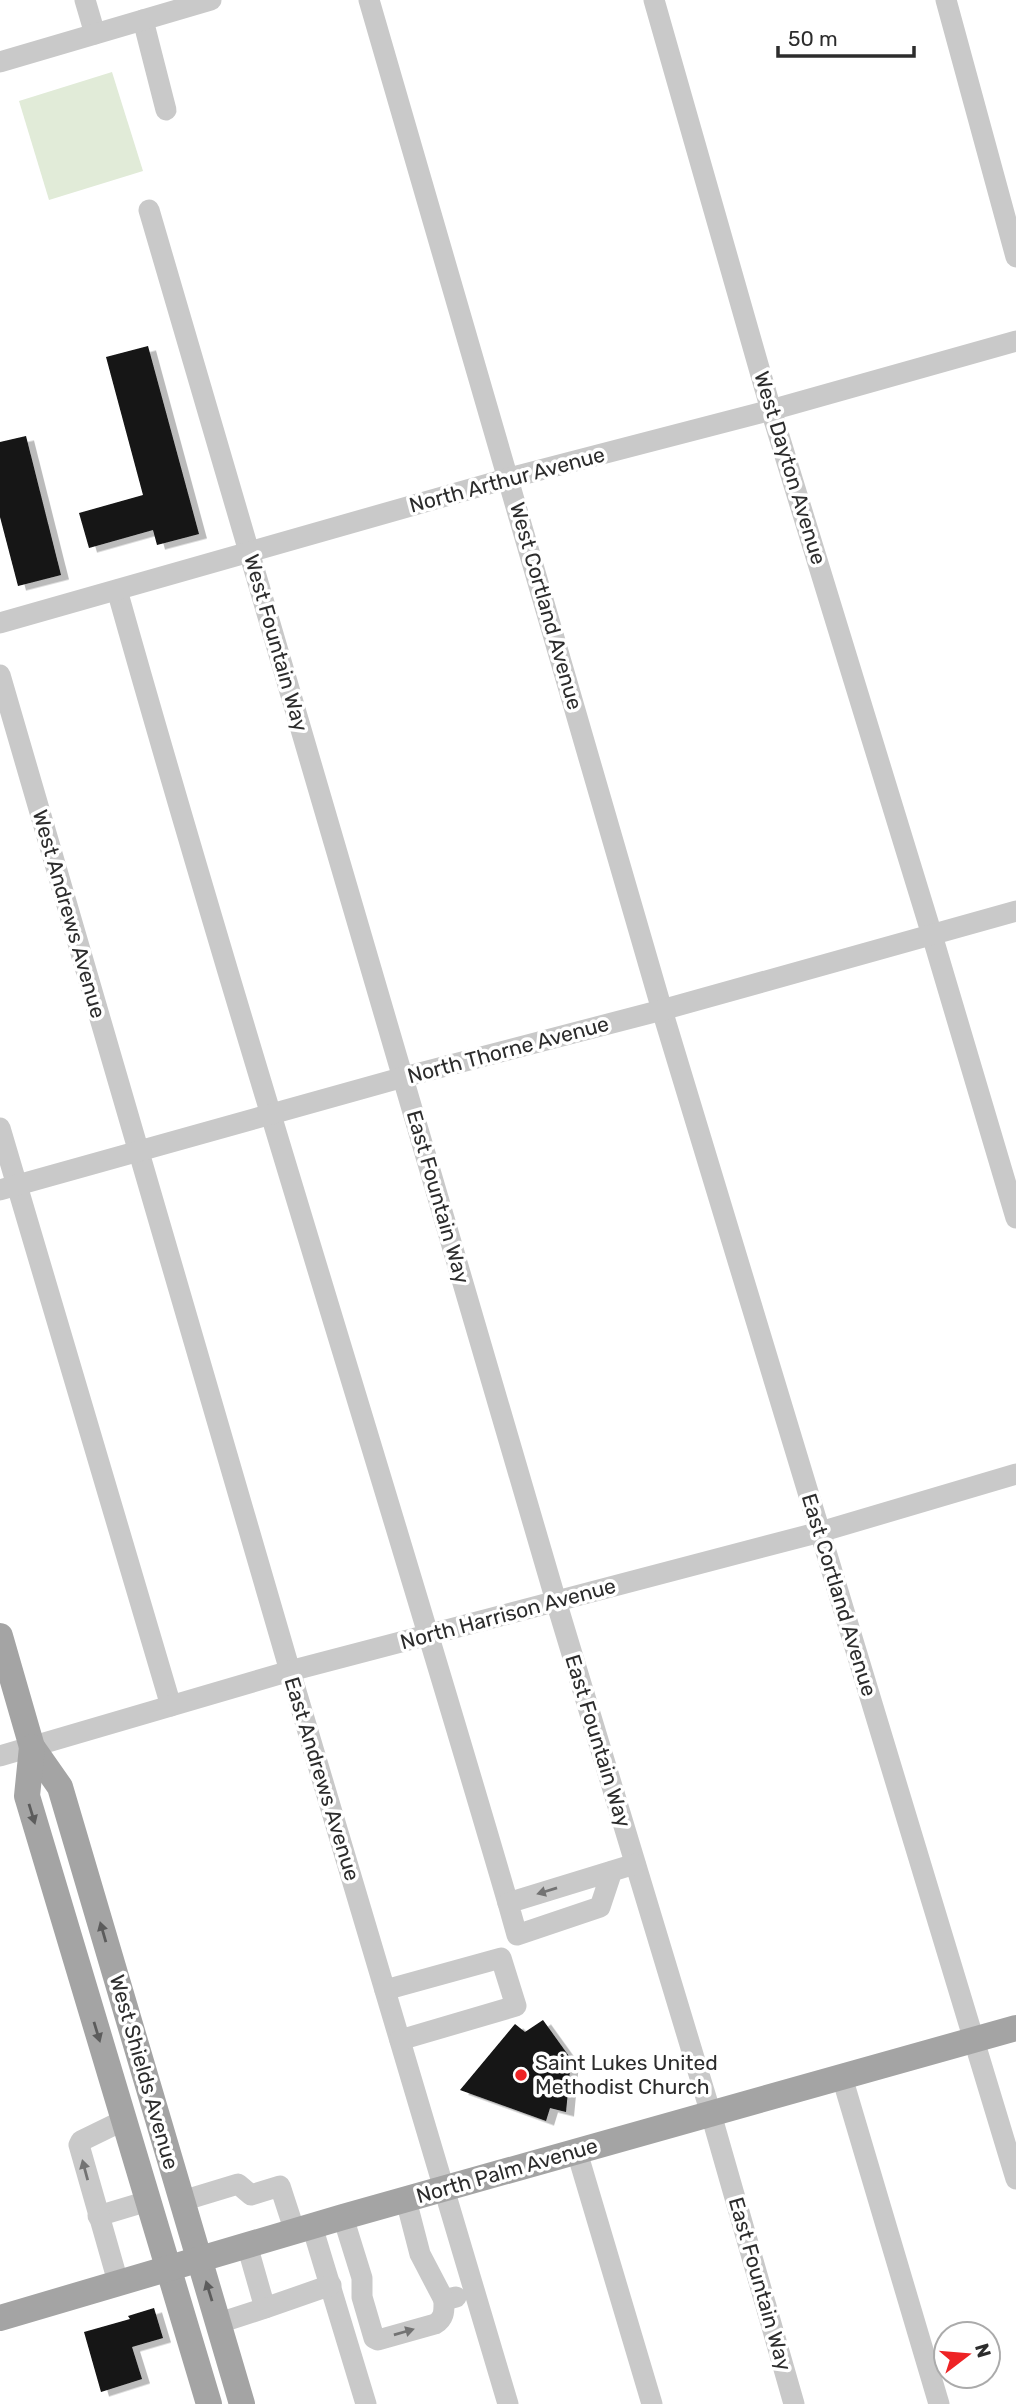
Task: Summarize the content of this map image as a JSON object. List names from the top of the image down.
{
  "streets": {
    "main road": ["West Shields Avenue", "North Palm Avenue"],
    "street": [
      "West Dayton Avenue",
      "North Arthur Avenue",
      "West Cortland Avenue",
      "West Fountain Way",
      "West Andrews Avenue",
      "North Thorne Avenue",
      "East Fountain Way",
      "East Cortland Avenue",
      "North Harrison Avenue",
      "East Andrews Avenue"
    ]
  },
  "crossings": [
    ["West Dayton Avenue", "North Arthur Avenue"],
    ["West Dayton Avenue", "North Thorne Avenue"],
    ["North Arthur Avenue", "West Cortland Avenue"],
    ["North Arthur Avenue", "West Fountain Way"],
    ["West Cortland Avenue", "North Thorne Avenue"],
    ["West Cortland Avenue", "East Cortland Avenue"],
    ["West Fountain Way", "North Thorne Avenue"],
    ["West Fountain Way", "East Fountain Way"],
    ["West Andrews Avenue", "North Thorne Avenue"],
    ["West Andrews Avenue", "East Andrews Avenue"],
    ["North Thorne Avenue", "East Fountain Way"],
    ["North Thorne Avenue", "East Cortland Avenue"],
    ["North Thorne Avenue", "East Andrews Avenue"],
    ["East Fountain Way", "North Harrison Avenue"],
    ["East Fountain Way", "North Palm Avenue"],
    ["East Cortland Avenue", "North Harrison Avenue"],
    ["East Cortland Avenue", "North Palm Avenue"],
    ["North Harrison Avenue", "East Andrews Avenue"],
    ["North Harrison Avenue", "West Shields Avenue"],
    ["East Andrews Avenue", "North Palm Avenue"],
    ["West Shields Avenue", "North Palm Avenue"]
  ],
  "places": ["Saint Lukes United Methodist Church"],
  "scale_bar": "50 m",
  "north": "right"
}
